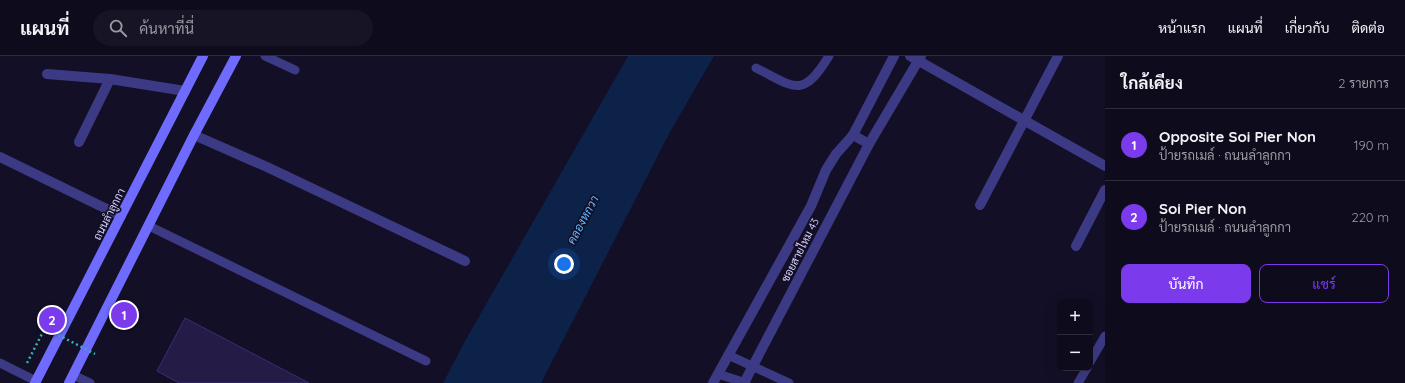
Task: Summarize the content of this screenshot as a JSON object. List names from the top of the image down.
{
  "streets": {
    "main road": ["ถนนลำลูกกา"],
    "street": ["ซอยสายไหม 43"]
  },
  "water": ["คลองหกวา"],
  "page": {
    "header": "แผนที่",
    "search": "ค้นหาที่นี่",
    "nav": [
      "หน้าแรก",
      "แผนที่",
      "เกี่ยวกับ",
      "ติดต่อ"
    ],
    "heading": ["ใกล้เคียง", "2 รายการ"],
    "list": [
      {
        "mark": "1",
        "name": "Opposite Soi Pier Non",
        "note": "ป้ายรถเมล์ · ถนนลำลูกกา",
        "value": "190 m"
      },
      {
        "mark": "2",
        "name": "Soi Pier Non",
        "note": "ป้ายรถเมล์ · ถนนลำลูกกา",
        "value": "220 m"
      }
    ],
    "buttons": ["บันทึก", "แชร์"],
    "map_buttons": ["+", "−"],
    "pins": ["1", "2"]
  }
}
